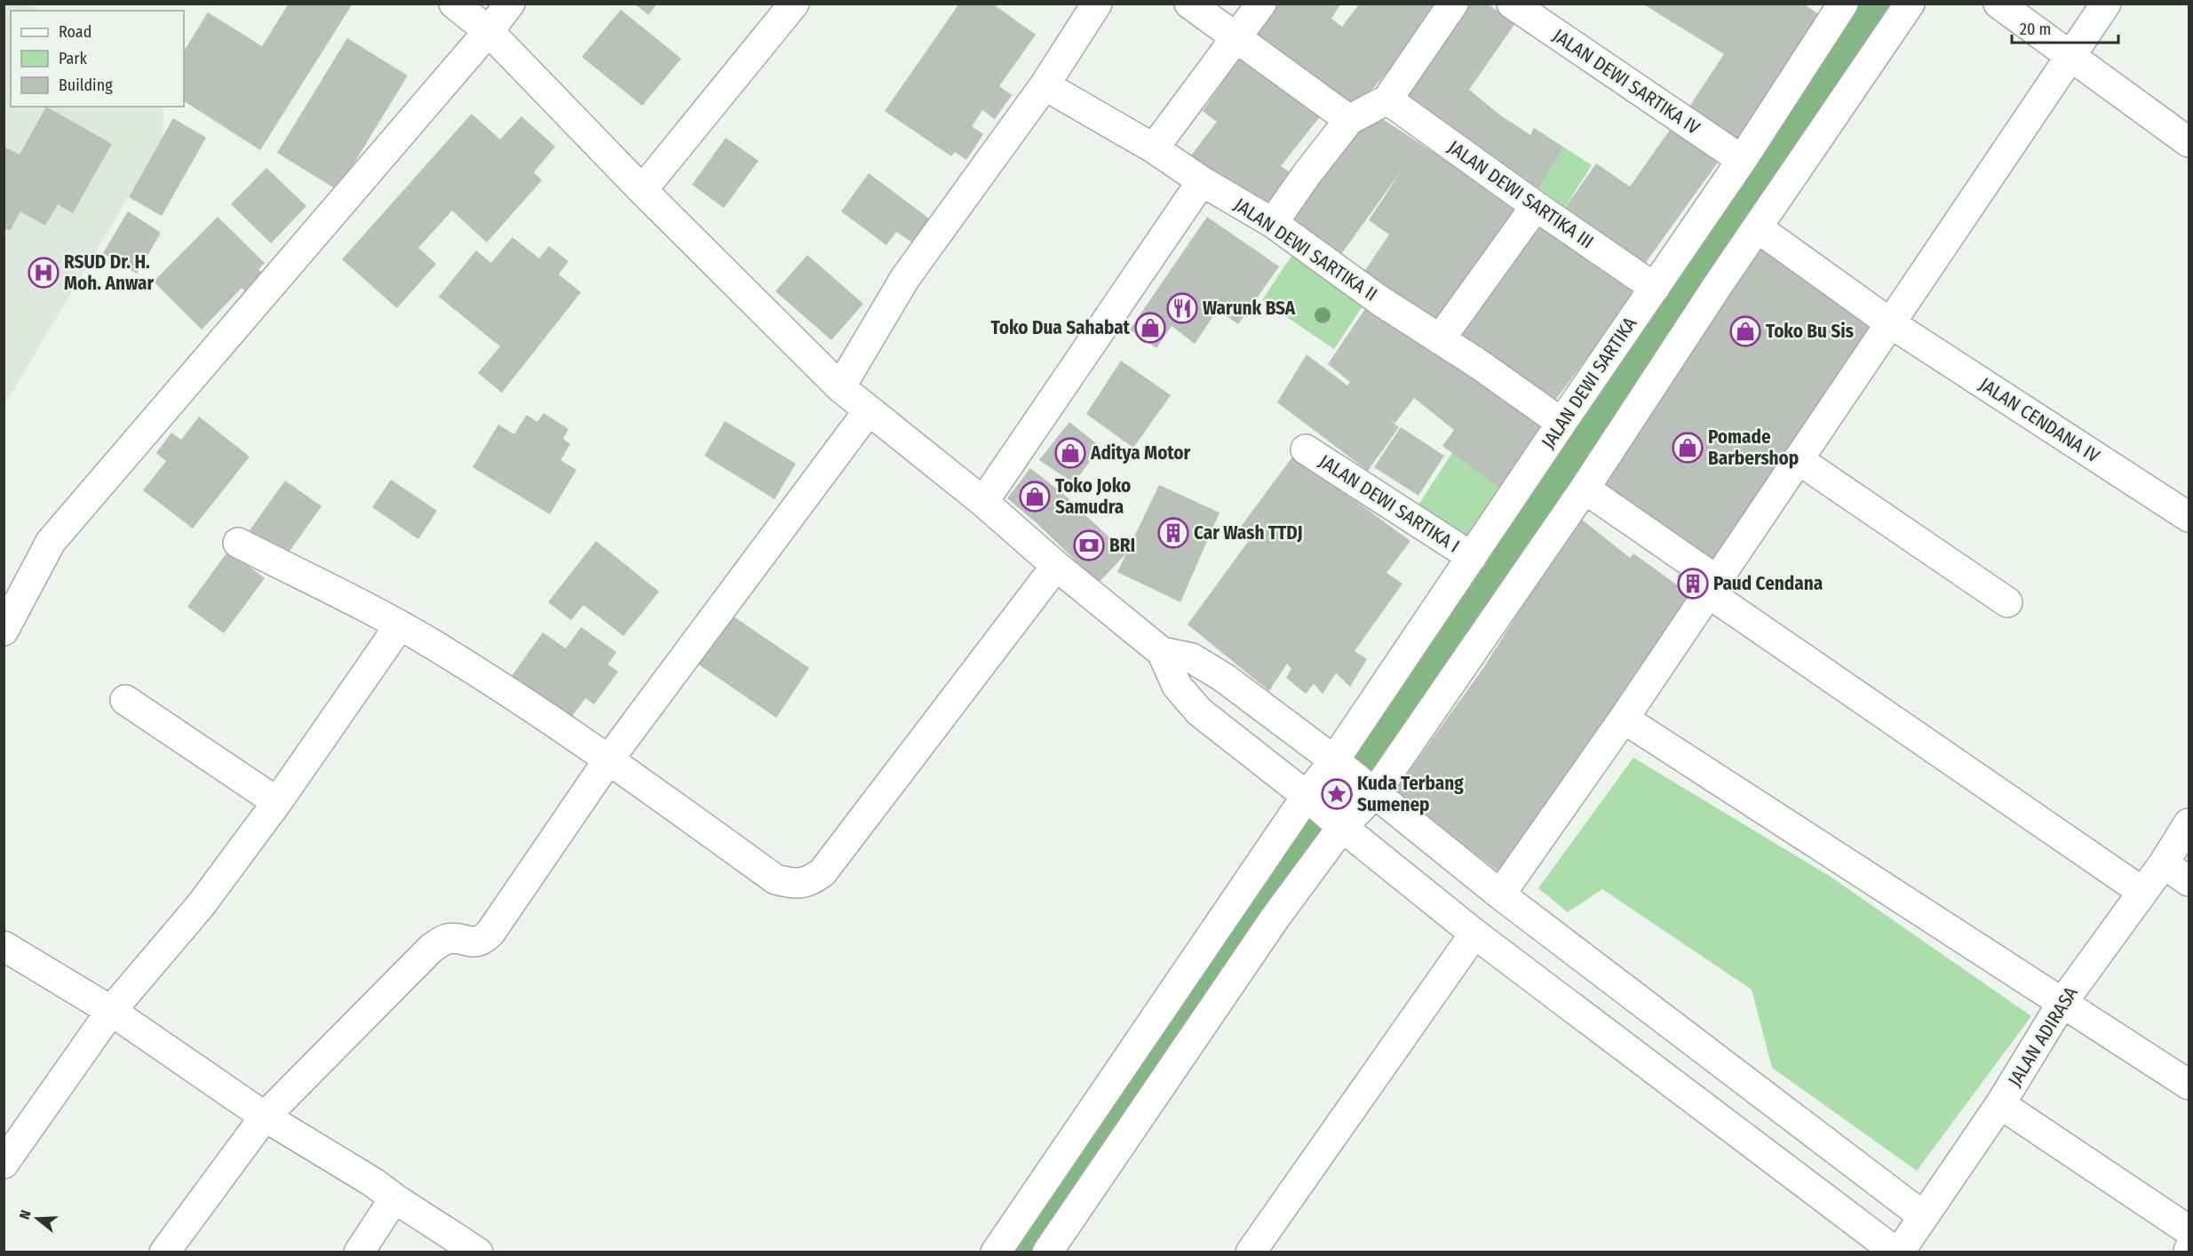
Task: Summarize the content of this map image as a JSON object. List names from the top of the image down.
{
  "streets": {
    "street": [
      "JALAN DEWI SARTIKA IV",
      "JALAN DEWI SARTIKA III",
      "JALAN DEWI SARTIKA II",
      "JALAN DEWI SARTIKA",
      "JALAN CENDANA IV",
      "JALAN DEWI SARTIKA I",
      "JALAN ADIRASA"
    ]
  },
  "crossings": [
    ["JALAN DEWI SARTIKA IV", "JALAN DEWI SARTIKA"],
    ["JALAN DEWI SARTIKA III", "JALAN DEWI SARTIKA"],
    ["JALAN DEWI SARTIKA II", "JALAN DEWI SARTIKA"],
    ["JALAN DEWI SARTIKA", "JALAN DEWI SARTIKA I"]
  ],
  "places": {
    "hospital": ["RSUD Dr. H. Moh. Anwar"],
    "restaurant": ["Warunk BSA"],
    "shop": [
      "Toko Dua Sahabat",
      "Toko Bu Sis",
      "Pomade Barbershop",
      "Aditya Motor",
      "Toko Joko Samudra"
    ],
    "building": ["Car Wash TTDJ", "Paud Cendana"],
    "bank": ["BRI"],
    "place": ["Kuda Terbang Sumenep"]
  },
  "legend": ["Road", "Park", "Building"],
  "scale_bar": "20 m",
  "north": "left"
}
